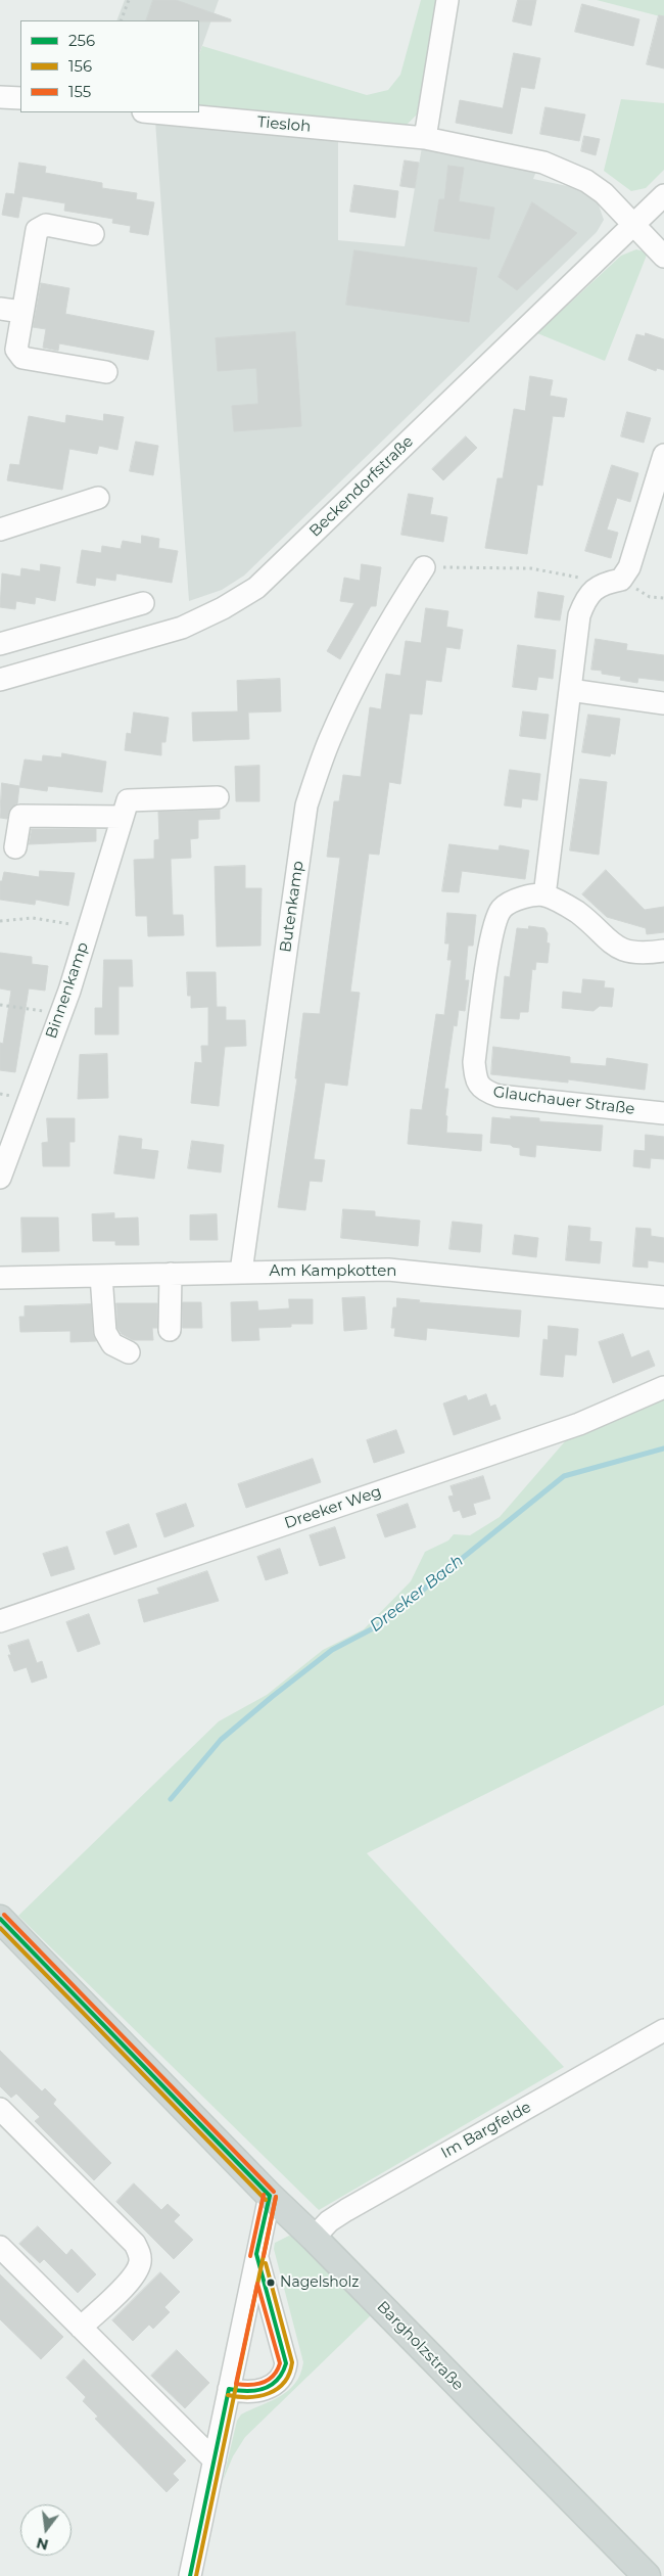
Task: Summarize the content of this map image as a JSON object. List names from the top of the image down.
{
  "streets": {
    "main road": ["Bargholzstraße"],
    "street": [
      "Tiesloh",
      "Beckendorfstraße",
      "Butenkamp",
      "Binnenkamp",
      "Glauchauer Straße",
      "Am Kampkotten",
      "Dreeker Weg",
      "Im Bargfelde"
    ]
  },
  "crossings": [
    ["Tiesloh", "Beckendorfstraße"],
    ["Butenkamp", "Am Kampkotten"],
    ["Im Bargfelde", "Bargholzstraße"]
  ],
  "water": ["Dreeker Bach"],
  "places": ["Nagelsholz"],
  "lines": ["transit line 155", "transit line 256", "transit line 156"],
  "legend": ["256", "156", "155"],
  "north": "bottom"
}
